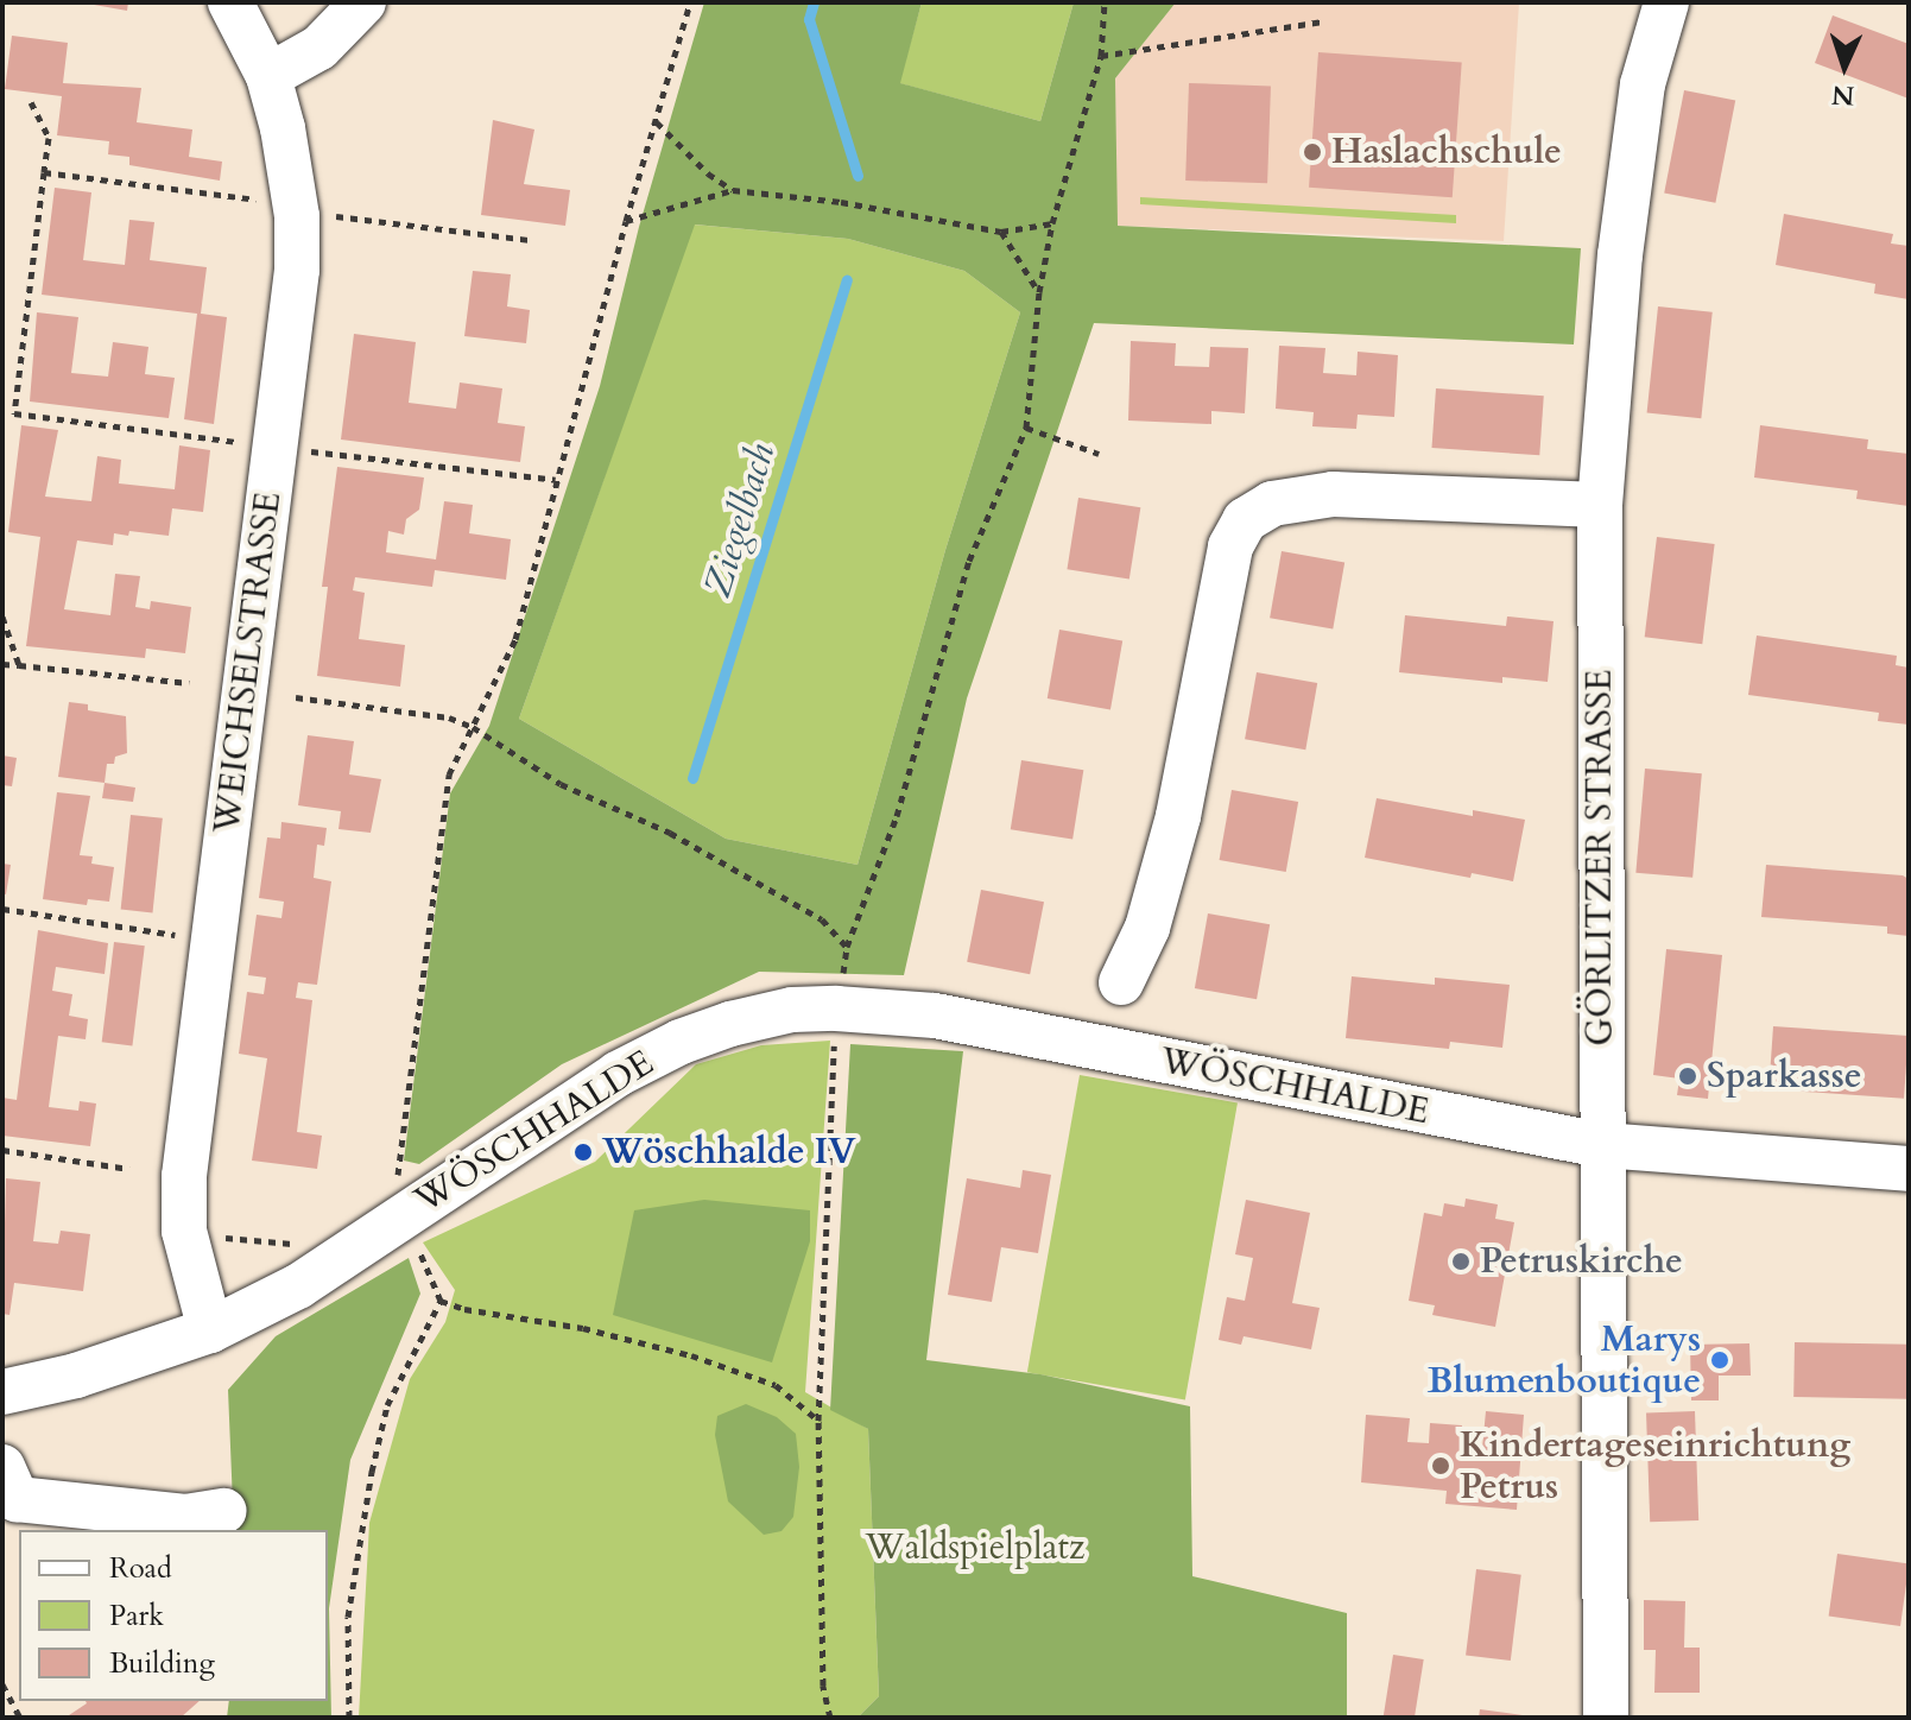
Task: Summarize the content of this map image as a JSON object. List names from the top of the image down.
{
  "streets": {
    "street": ["WEICHSELSTRASSE", "GÖRLITZER STRASSE", "WÖSCHHALDE"]
  },
  "crossings": [
    ["WEICHSELSTRASSE", "WÖSCHHALDE"],
    ["GÖRLITZER STRASSE", "WÖSCHHALDE"]
  ],
  "water": ["Ziegelbach"],
  "parks": ["Waldspielplatz"],
  "places": [
    "Haslachschule",
    "Sparkasse",
    "Wöschhalde IV",
    "Petruskirche",
    "Marys Blumenboutique",
    "Kindertageseinrichtung Petrus"
  ],
  "legend": ["Road", "Park", "Building"],
  "north": "bottom"
}
